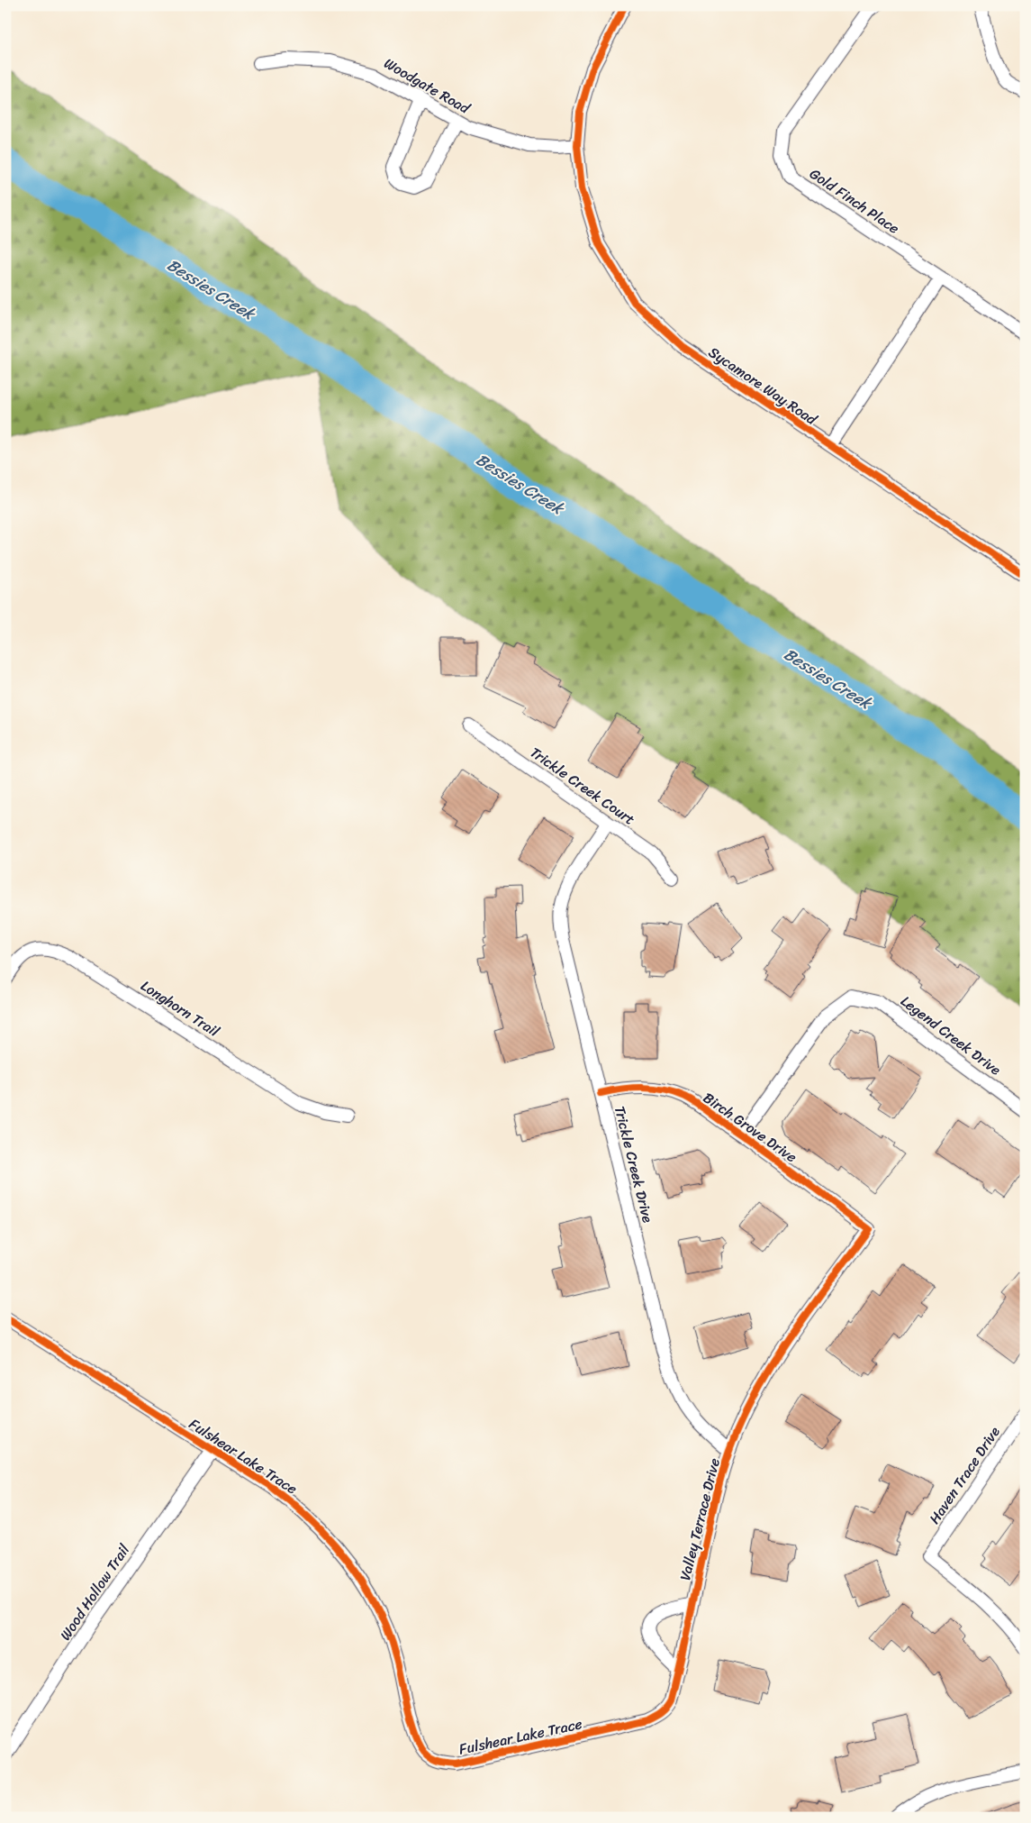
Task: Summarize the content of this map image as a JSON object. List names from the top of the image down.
{
  "streets": {
    "street": [
      "Woodgate Road",
      "Gold Finch Place",
      "Sycamore Way Road",
      "Trickle Creek Court",
      "Longhorn Trail",
      "Legend Creek Drive",
      "Birch Grove Drive",
      "Trickle Creek Drive",
      "Fulshear Lake Trace",
      "Haven Trace Drive",
      "Valley Terrace Drive",
      "Wood Hollow Trail"
    ]
  },
  "crossings": [
    ["Woodgate Road", "Sycamore Way Road"],
    ["Trickle Creek Court", "Trickle Creek Drive"],
    ["Legend Creek Drive", "Birch Grove Drive"],
    ["Birch Grove Drive", "Trickle Creek Drive"],
    ["Birch Grove Drive", "Valley Terrace Drive"],
    ["Trickle Creek Drive", "Valley Terrace Drive"],
    ["Fulshear Lake Trace", "Valley Terrace Drive"],
    ["Fulshear Lake Trace", "Wood Hollow Trail"]
  ],
  "water": ["Bessies Creek"]
}
